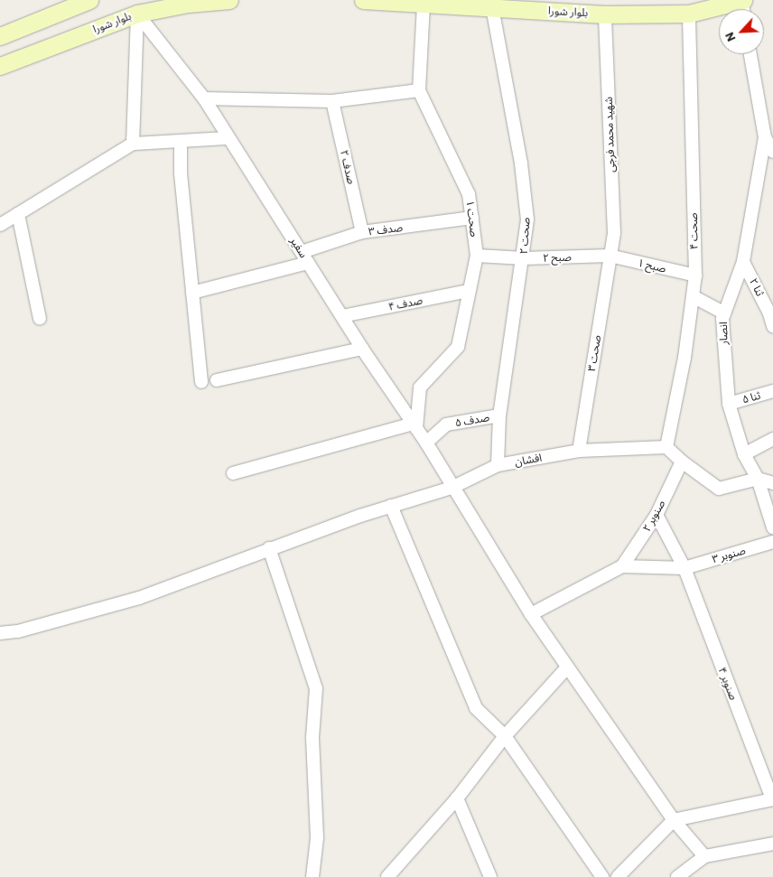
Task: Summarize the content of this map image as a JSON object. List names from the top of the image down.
{
  "streets": {
    "main road": ["بلوار شورا"],
    "street": [
      "شهید محمد فرجی",
      "صدف ۲",
      "صحت ۱",
      "صدف ۳",
      "صحت ۴",
      "صحت ۲",
      "سفیر",
      "صبح ۲",
      "صبح ۱",
      "ثنا ۲",
      "صدف ۴",
      "انصار",
      "صحت ۳",
      "ثنا ۵",
      "صدف ۵",
      "افشان",
      "صنوبر ۲",
      "صنوبر ۳",
      "صنوبر ۴"
    ]
  },
  "crossings": [
    ["بلوار شورا", "شهید محمد فرجی"],
    ["بلوار شورا", "صحت ۱"],
    ["بلوار شورا", "صحت ۴"],
    ["بلوار شورا", "صحت ۲"],
    ["بلوار شورا", "سفیر"],
    ["شهید محمد فرجی", "صبح ۲"],
    ["شهید محمد فرجی", "صبح ۱"],
    ["شهید محمد فرجی", "صحت ۳"],
    ["صدف ۲", "صدف ۳"],
    ["صحت ۱", "صدف ۳"],
    ["صحت ۱", "سفیر"],
    ["صحت ۱", "صبح ۲"],
    ["صحت ۱", "صدف ۴"],
    ["صدف ۳", "سفیر"],
    ["صحت ۴", "صبح ۱"],
    ["صحت ۴", "افشان"],
    ["صحت ۲", "صبح ۲"],
    ["صحت ۲", "صدف ۵"],
    ["صحت ۲", "افشان"],
    ["سفیر", "صدف ۴"],
    ["سفیر", "صدف ۵"],
    ["سفیر", "افشان"],
    ["صبح ۲", "صبح ۱"],
    ["صبح ۲", "صحت ۳"],
    ["صبح ۱", "صحت ۳"],
    ["ثنا ۲", "انصار"],
    ["انصار", "ثنا ۵"],
    ["صحت ۳", "افشان"],
    ["صنوبر ۲", "صنوبر ۳"],
    ["صنوبر ۲", "صنوبر ۴"],
    ["صنوبر ۳", "صنوبر ۴"]
  ],
  "north": "bottom left"
}
